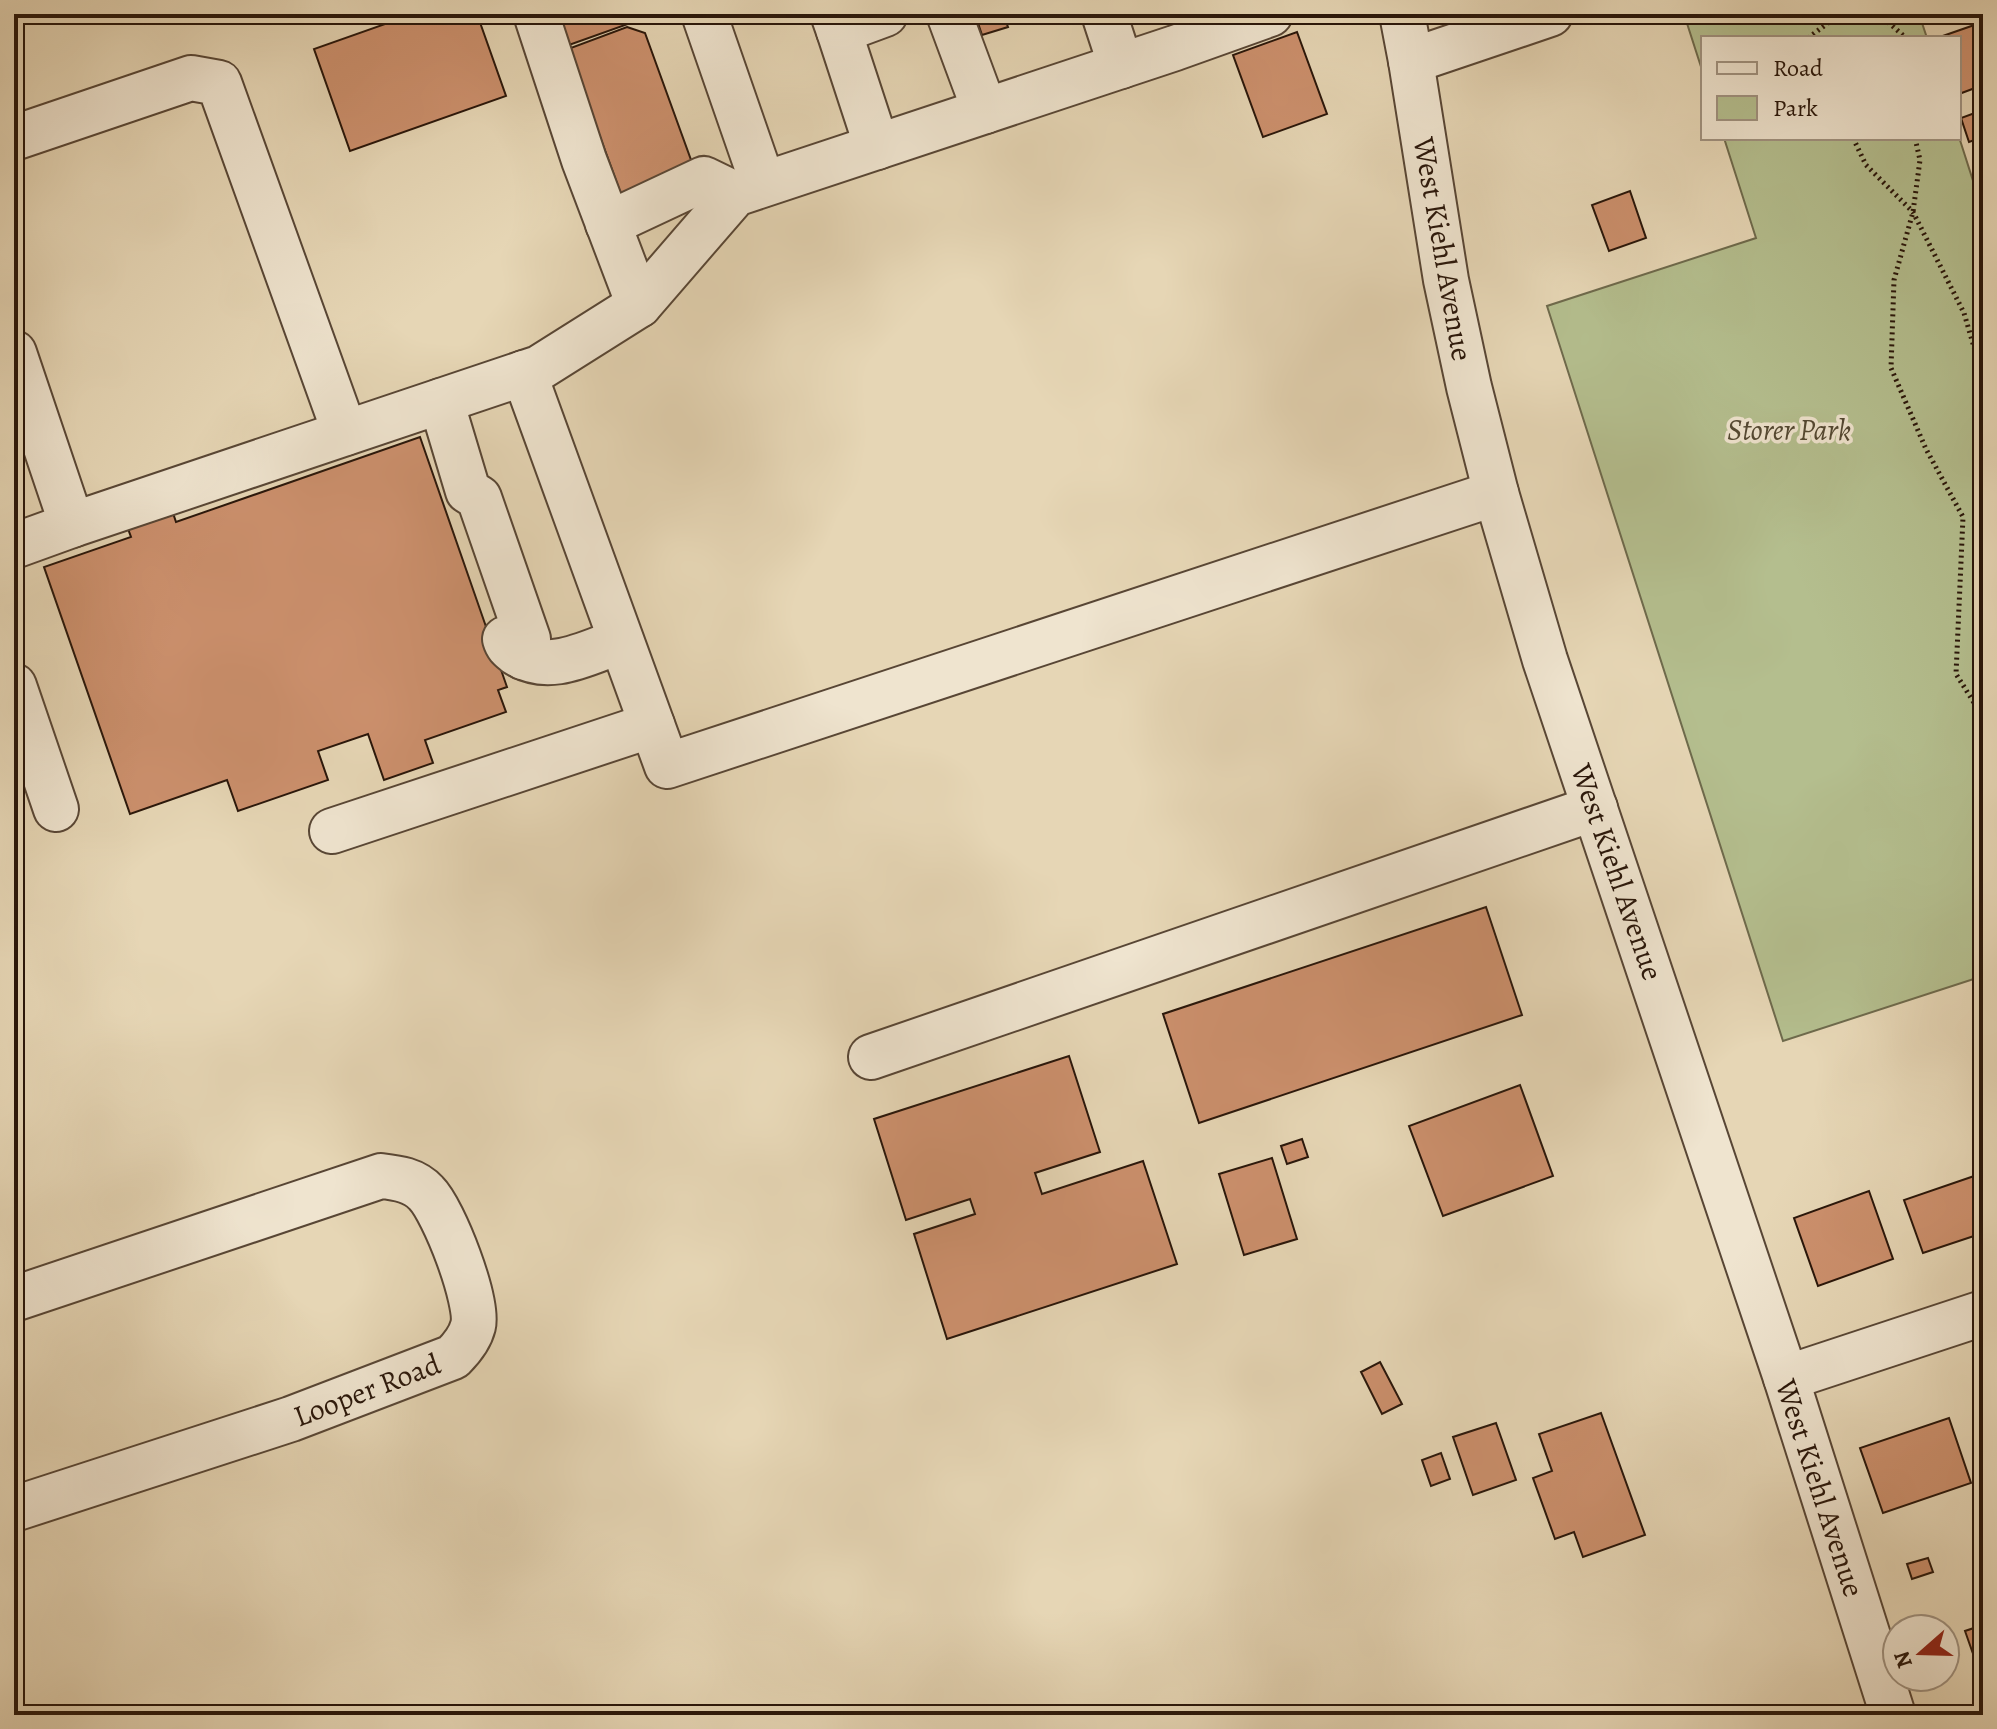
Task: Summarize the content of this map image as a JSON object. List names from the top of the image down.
{
  "streets": {
    "street": ["West Kiehl Avenue", "Looper Road"]
  },
  "parks": ["Storer Park"],
  "legend": ["Road", "Park"],
  "north": "left"
}
